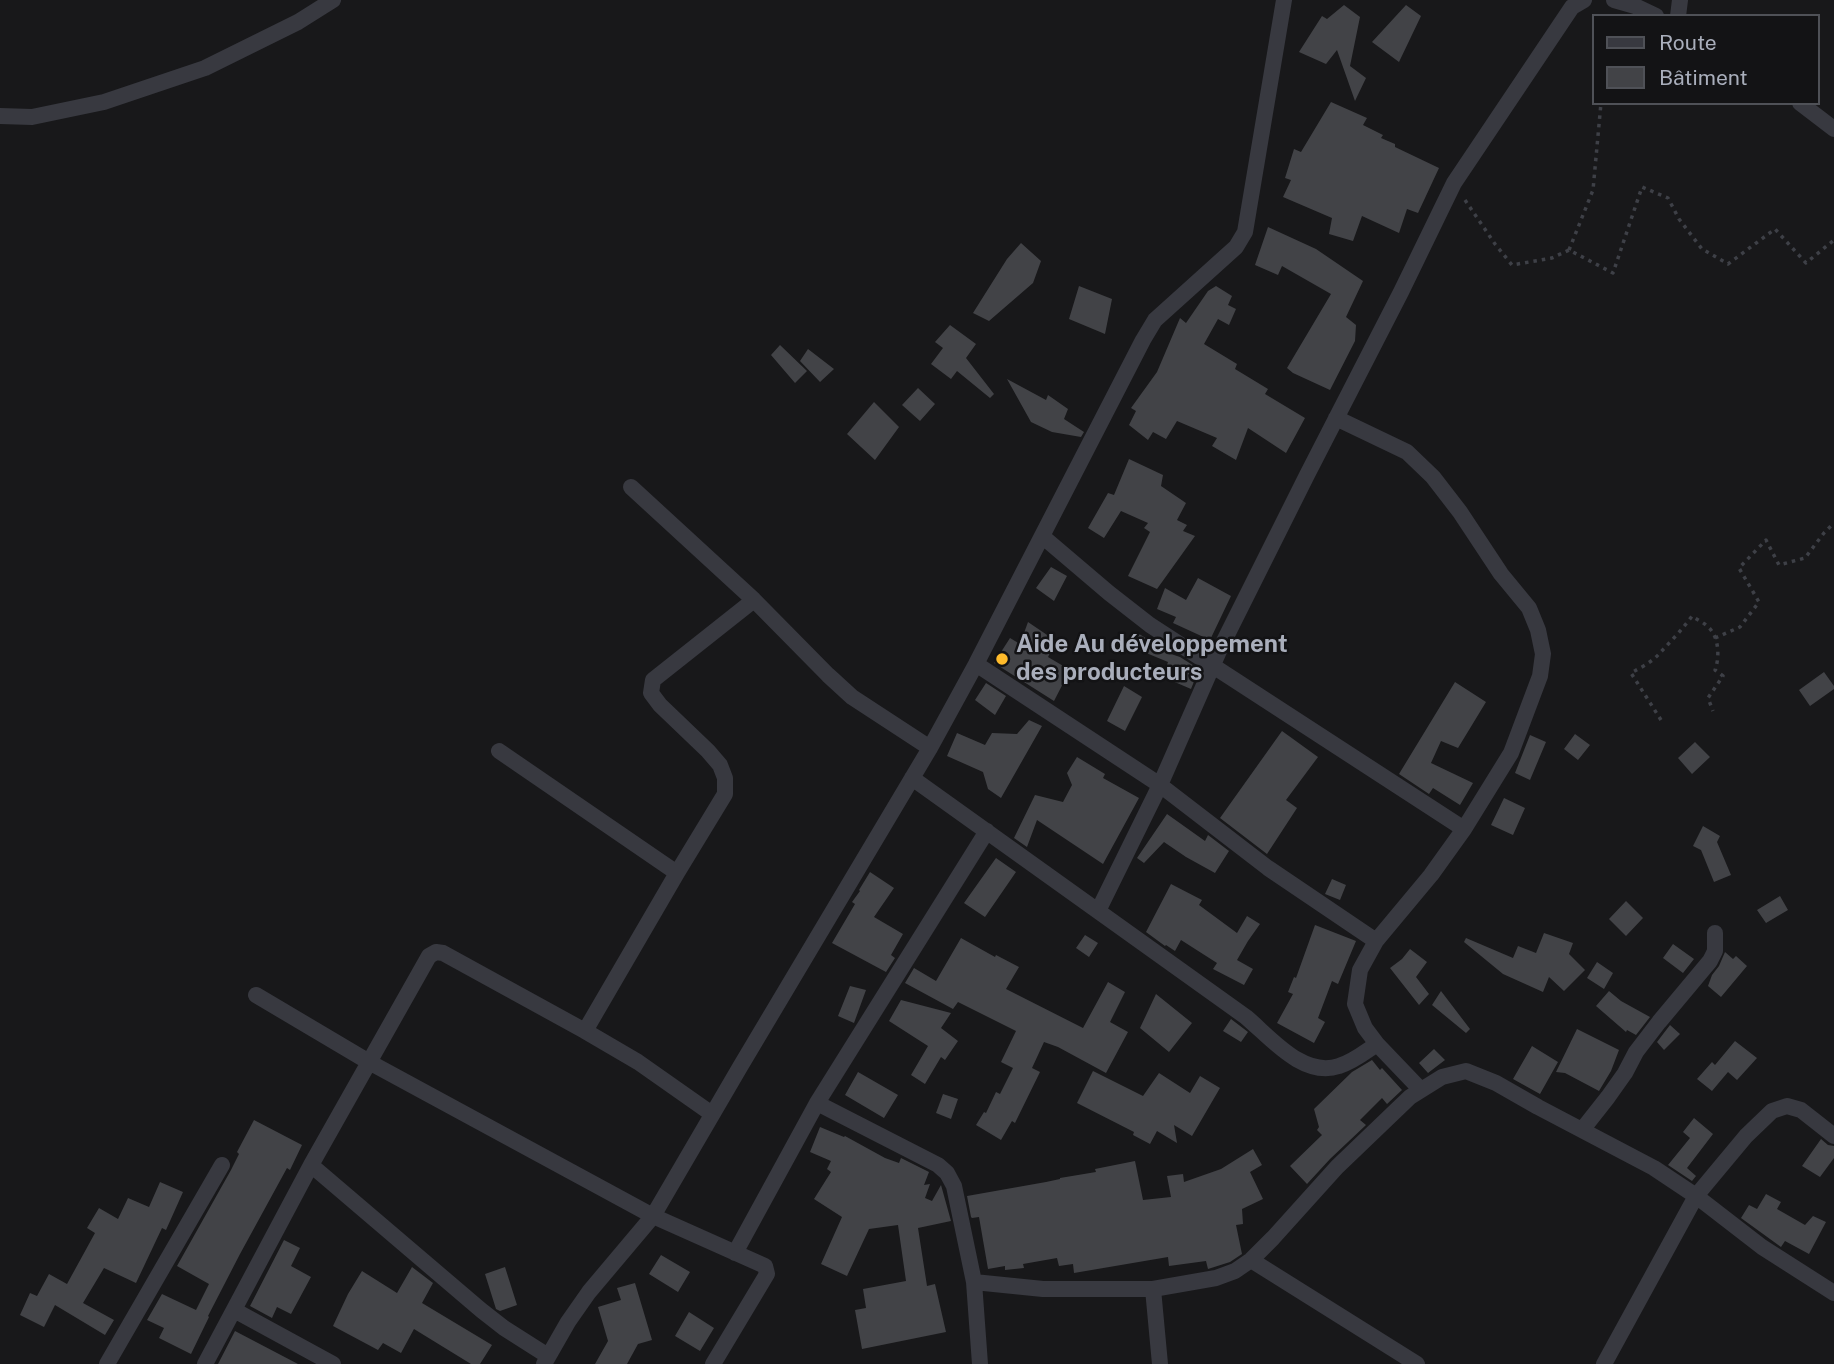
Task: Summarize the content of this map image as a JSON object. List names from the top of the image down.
{
  "places": ["Aide Au développement des producteurs"],
  "legend": ["Route", "Bâtiment"]
}
